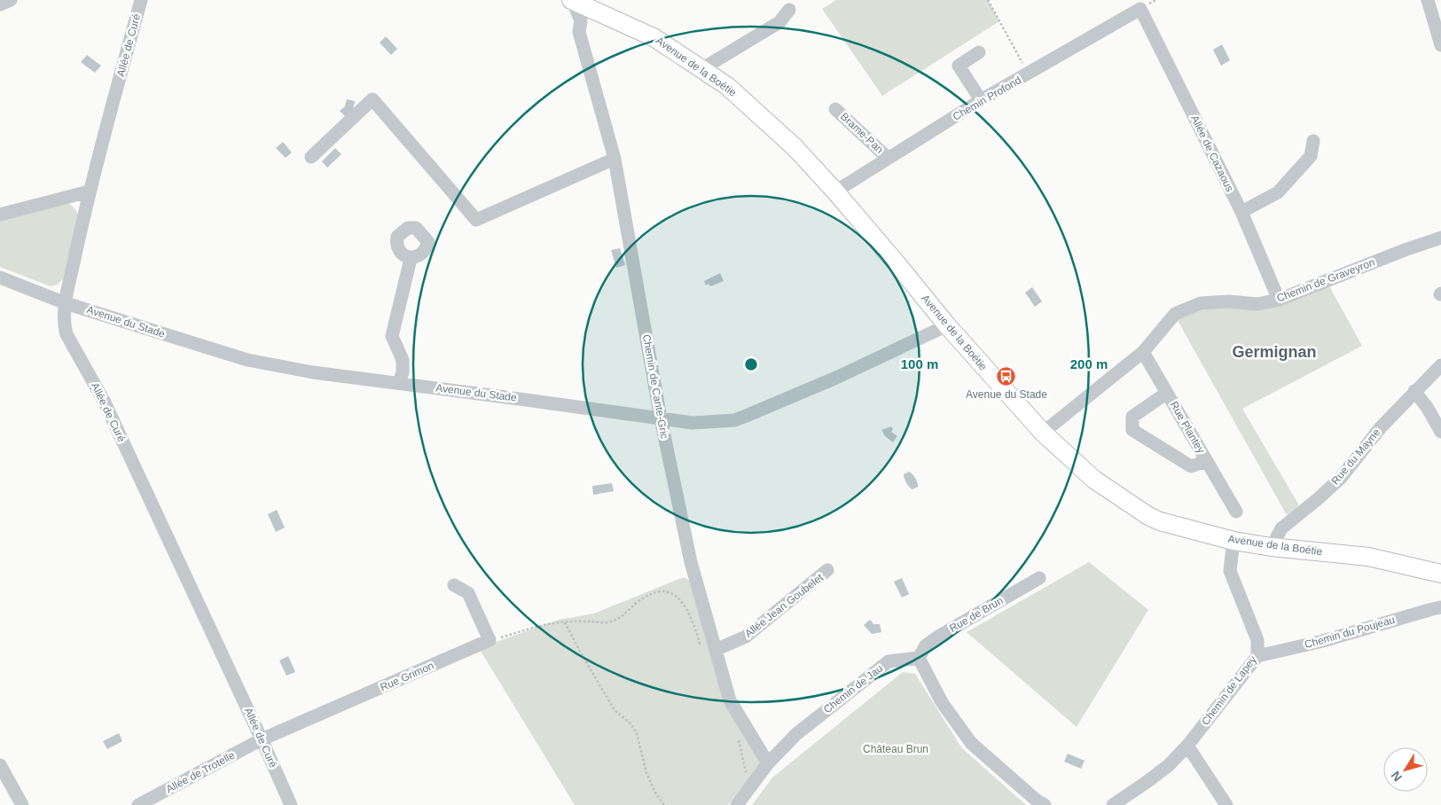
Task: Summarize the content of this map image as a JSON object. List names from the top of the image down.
{
  "streets": {
    "main road": ["Avenue de la Boétie"],
    "street": [
      "Allée de Curé",
      "Chemin Profond",
      "Brame-Pan",
      "Allée de Cazaous",
      "Chemin de Graveyron",
      "Avenue du Stade",
      "Chemin de Cante-Gric",
      "Rue Plantey",
      "Rue du Mayne",
      "Allée Jean Goubelet",
      "Rue de Brun",
      "Chemin du Poujeau",
      "Rue Grimon",
      "Chemin de Jau",
      "Chemin de Lapey",
      "Allée de Trotelle"
    ]
  },
  "crossings": [
    ["Allée de Curé", "Avenue du Stade"],
    ["Allée de Curé", "Rue Grimon"],
    ["Allée de Curé", "Allée de Trotelle"],
    ["Avenue de la Boétie", "Chemin Profond"],
    ["Avenue de la Boétie", "Chemin de Graveyron"],
    ["Avenue de la Boétie", "Avenue du Stade"],
    ["Avenue de la Boétie", "Chemin de Cante-Gric"],
    ["Avenue de la Boétie", "Rue du Mayne"],
    ["Avenue de la Boétie", "Chemin de Lapey"],
    ["Chemin Profond", "Brame-Pan"],
    ["Chemin Profond", "Allée de Cazaous"],
    ["Allée de Cazaous", "Chemin de Graveyron"],
    ["Chemin de Graveyron", "Rue Plantey"],
    ["Avenue du Stade", "Chemin de Cante-Gric"],
    ["Chemin de Cante-Gric", "Allée Jean Goubelet"],
    ["Chemin de Cante-Gric", "Chemin de Jau"],
    ["Rue de Brun", "Chemin de Jau"],
    ["Chemin du Poujeau", "Chemin de Lapey"],
    ["Rue Grimon", "Allée de Trotelle"]
  ],
  "districts": ["Germignan"],
  "parks": ["Château Brun"],
  "places": {
    "bus stop": ["Avenue du Stade"]
  },
  "north": "bottom left",
  "rings": ["100 m", "200 m"]
}
